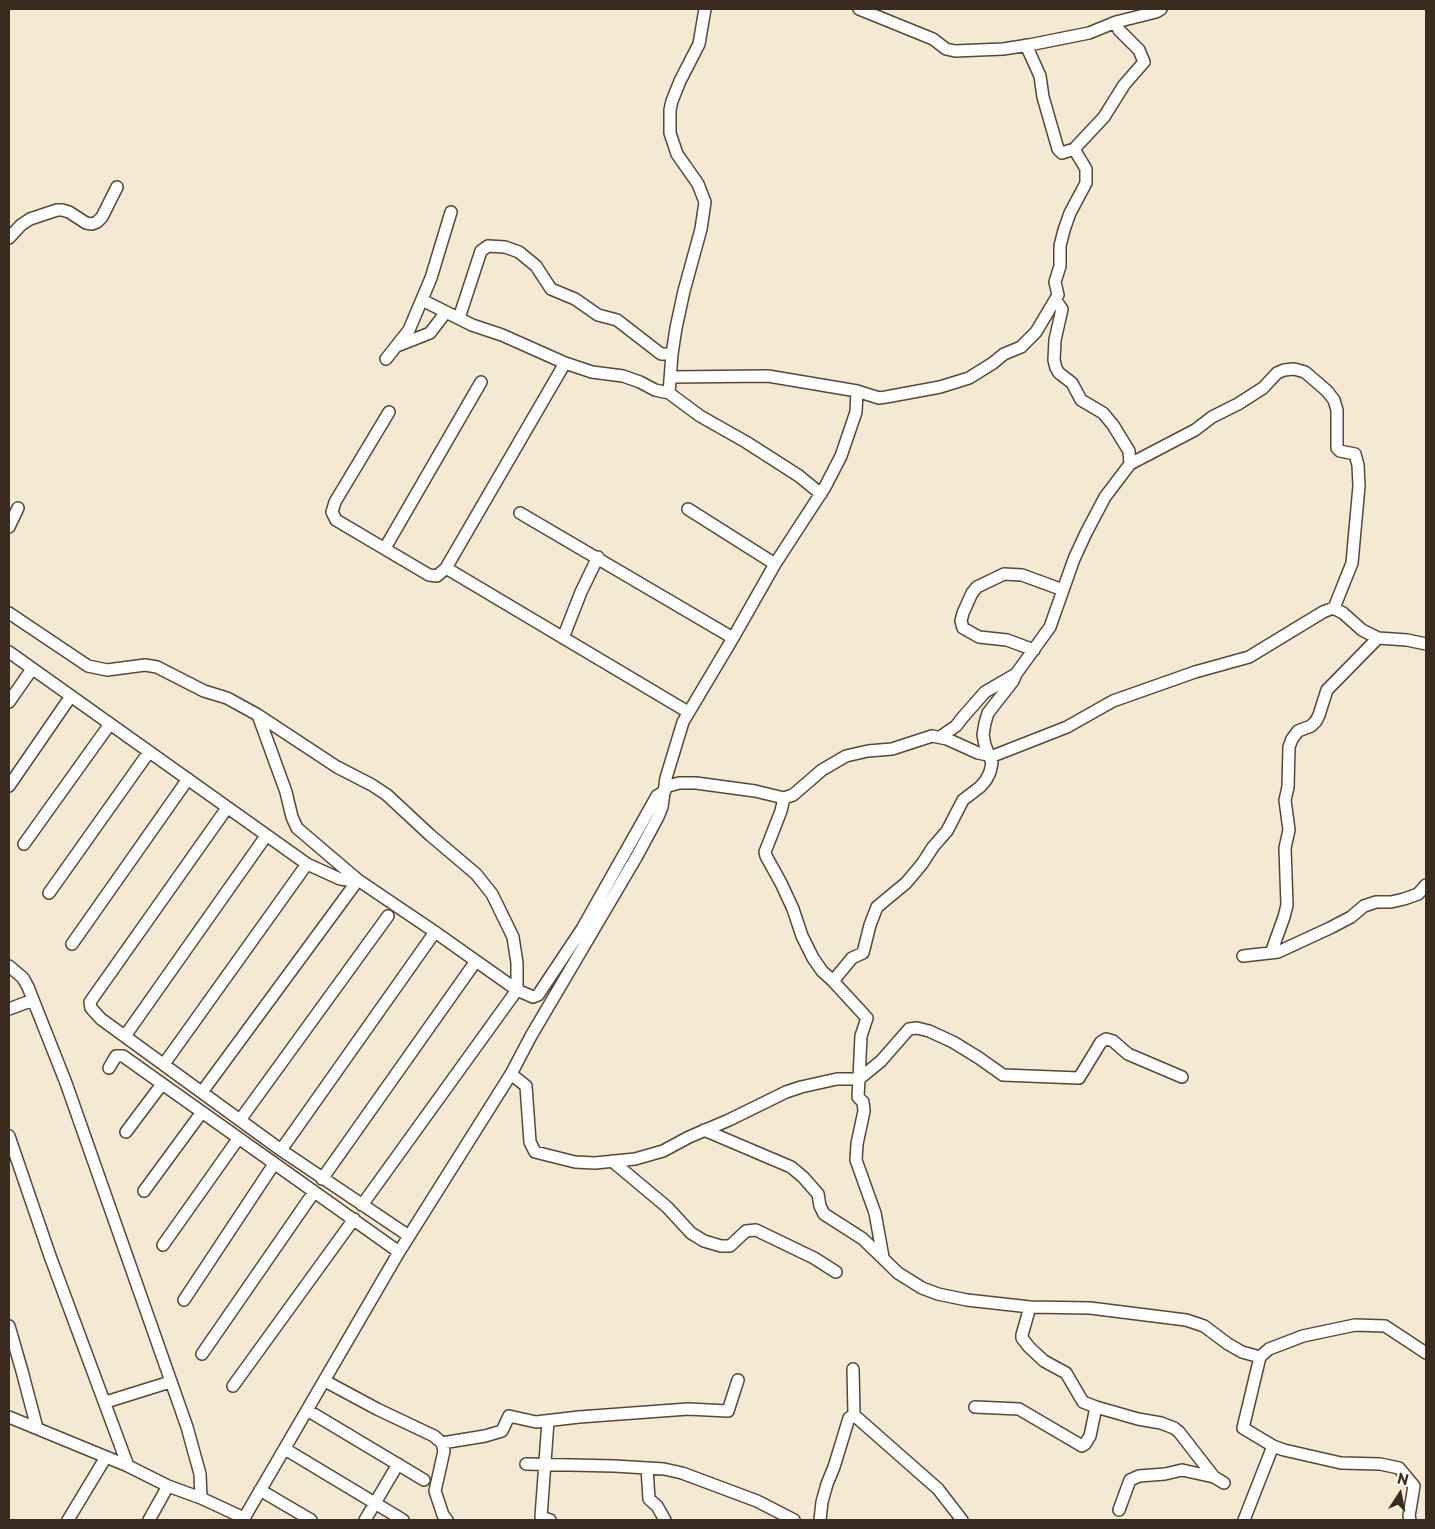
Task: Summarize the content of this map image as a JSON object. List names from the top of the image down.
{
  "north": "top"
}
